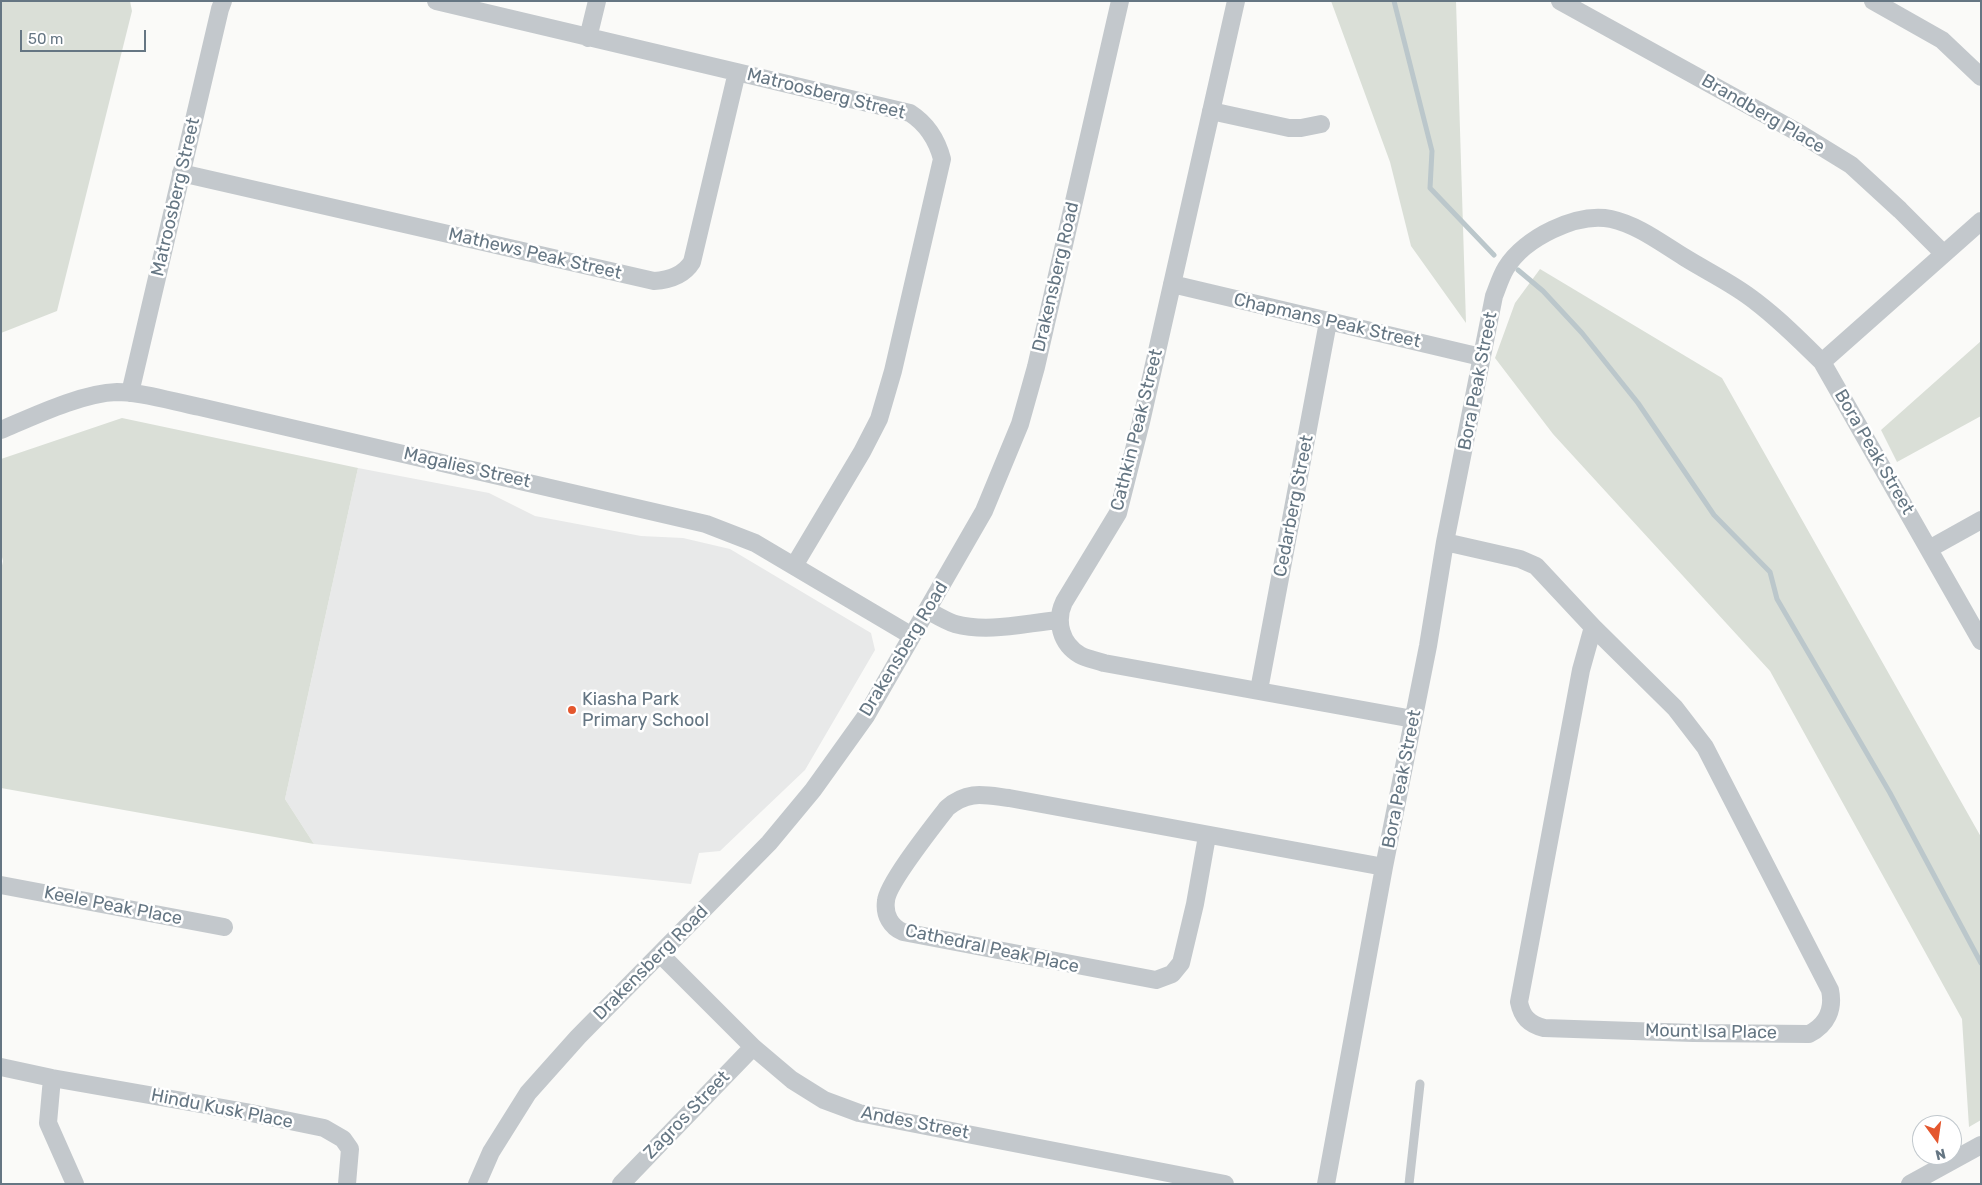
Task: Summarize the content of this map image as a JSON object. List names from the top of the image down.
{
  "streets": {
    "street": [
      "Matroosberg Street",
      "Brandberg Place",
      "Mathews Peak Street",
      "Drakensberg Road",
      "Chapmans Peak Street",
      "Bora Peak Street",
      "Cathkin Peak Street",
      "Magalies Street",
      "Cedarberg Street",
      "Keele Peak Place",
      "Cathedral Peak Place",
      "Mount Isa Place",
      "Hindu Kusk Place",
      "Zagros Street",
      "Andes Street"
    ]
  },
  "crossings": [
    ["Matroosberg Street", "Mathews Peak Street"],
    ["Matroosberg Street", "Magalies Street"],
    ["Drakensberg Road", "Magalies Street"],
    ["Drakensberg Road", "Andes Street"],
    ["Chapmans Peak Street", "Bora Peak Street"],
    ["Chapmans Peak Street", "Cathkin Peak Street"],
    ["Chapmans Peak Street", "Cedarberg Street"],
    ["Bora Peak Street", "Cathedral Peak Place"],
    ["Bora Peak Street", "Mount Isa Place"],
    ["Zagros Street", "Andes Street"]
  ],
  "places": ["Kiasha Park Primary School"],
  "scale_bar": "50 m",
  "north": "bottom"
}
